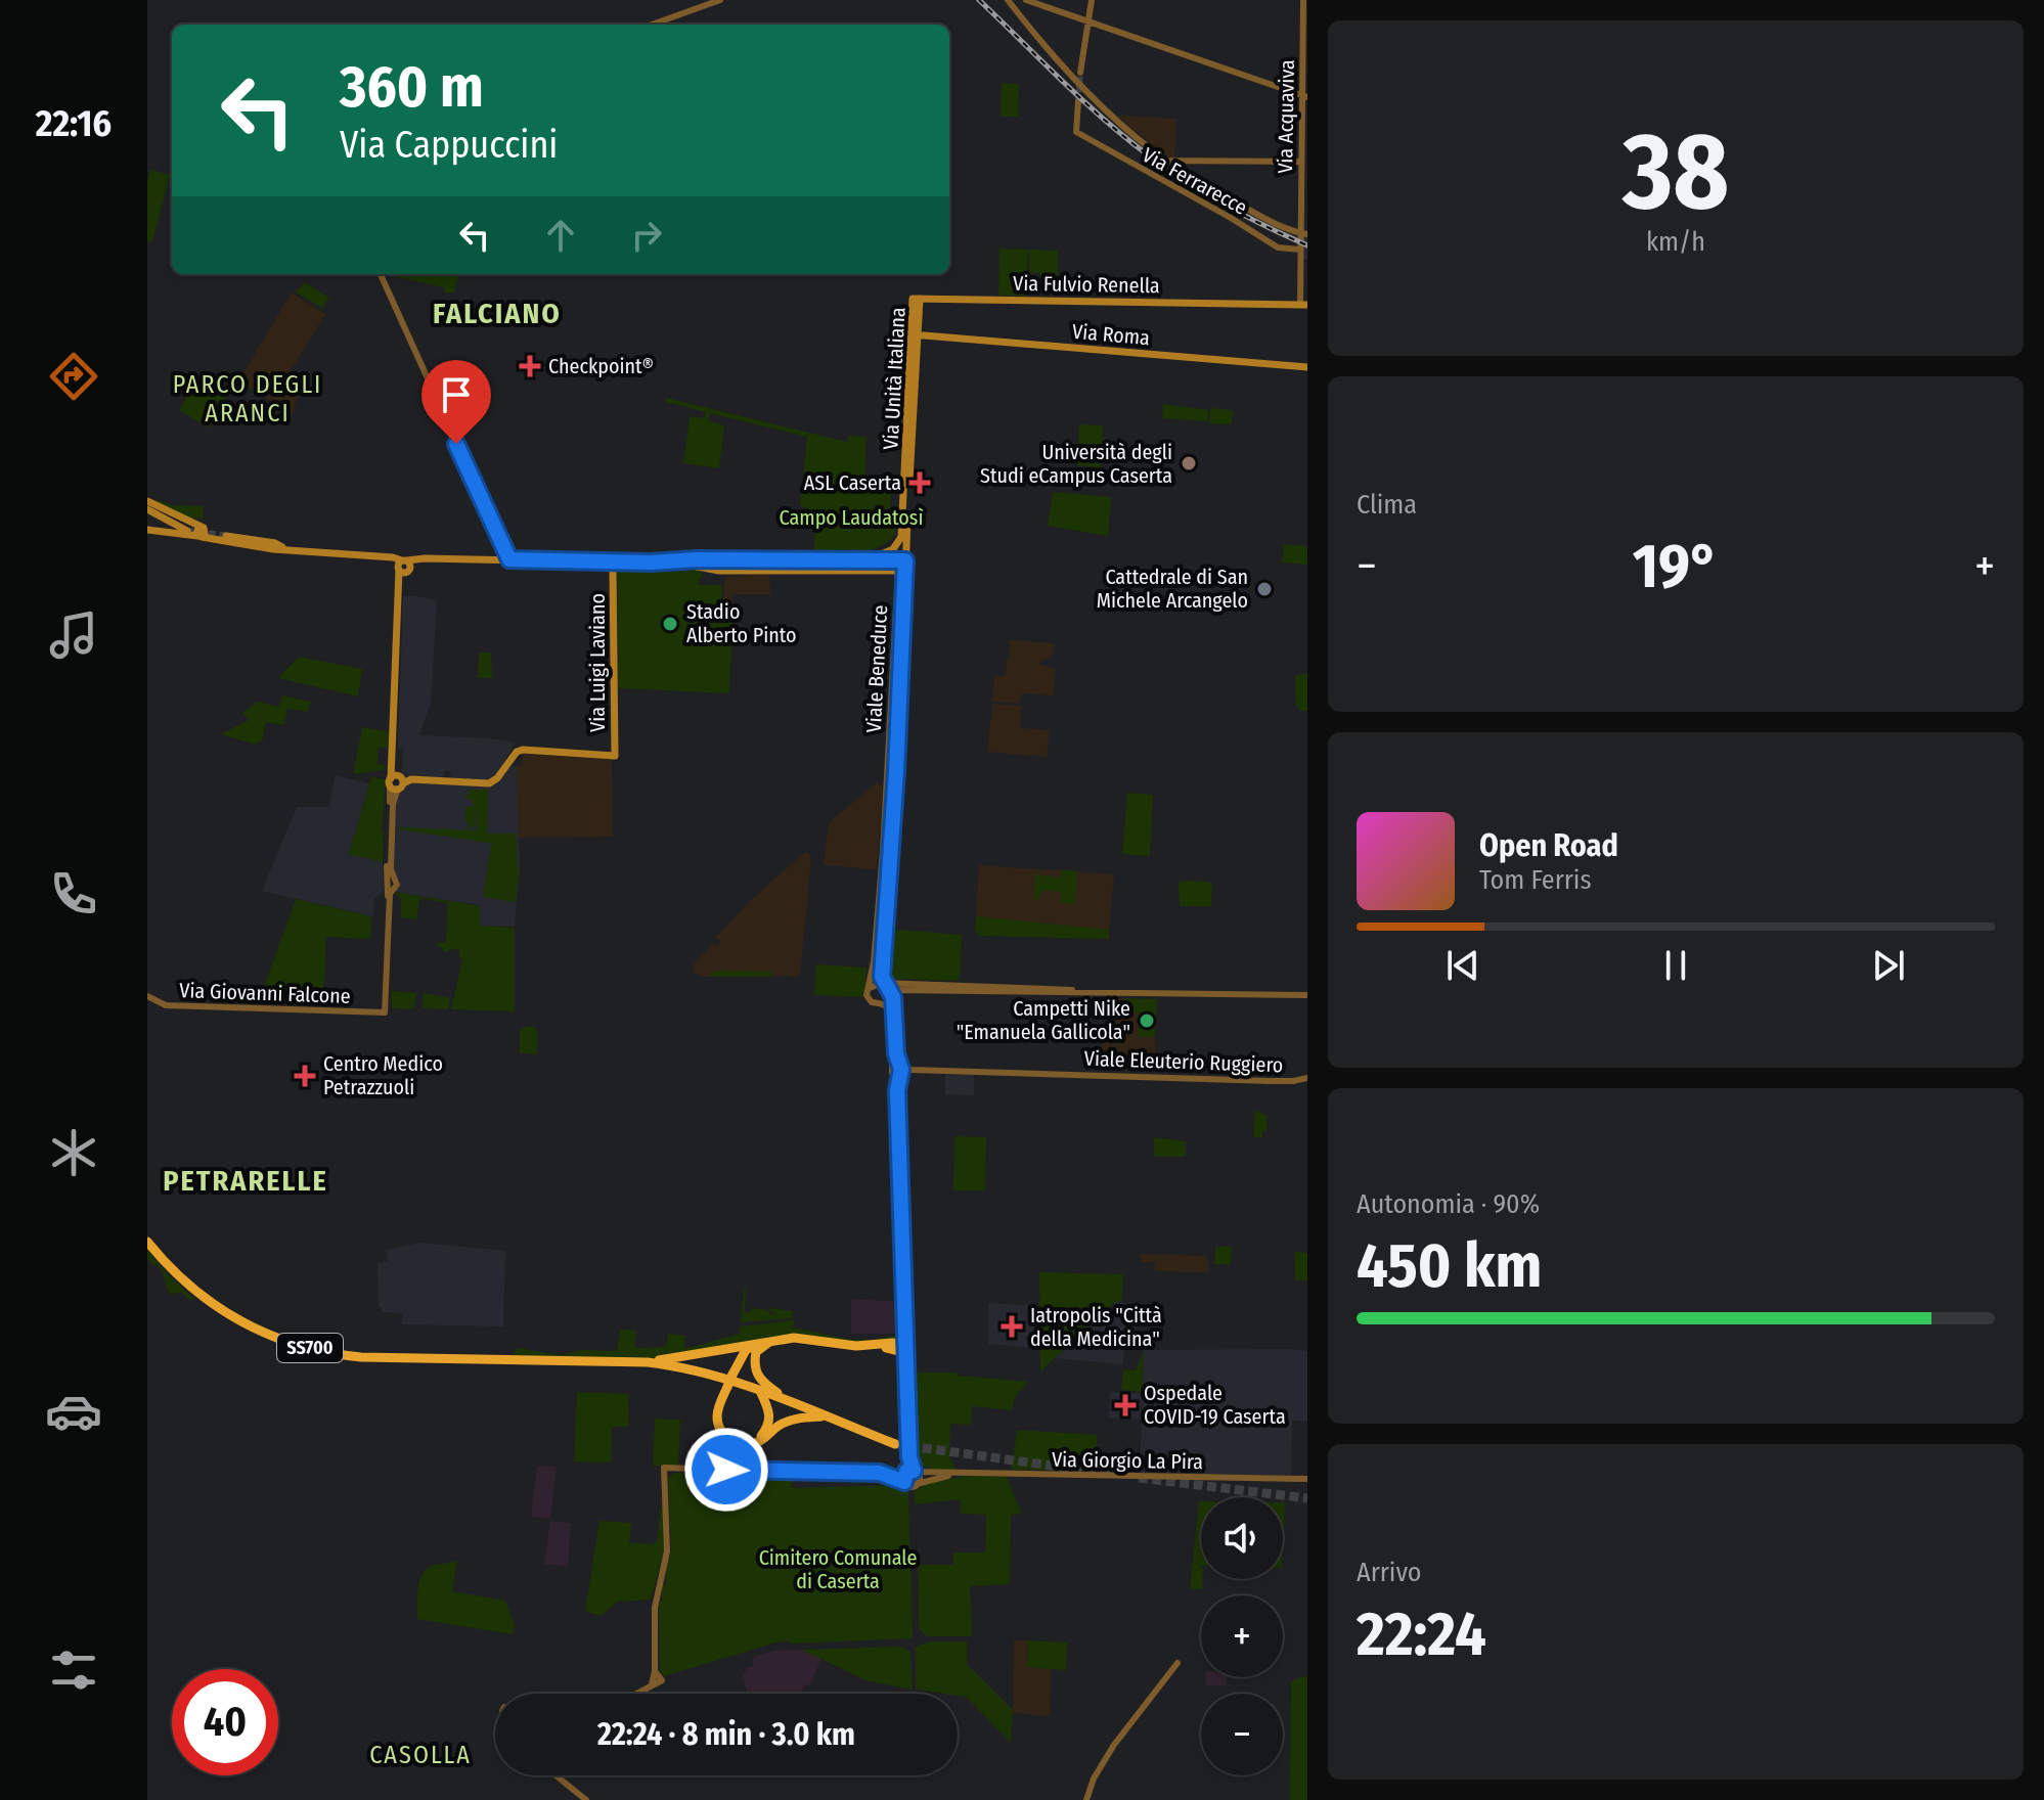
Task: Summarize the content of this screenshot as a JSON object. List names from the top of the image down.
{
  "streets": {
    "highway": ["SS700"],
    "main road": [
      "Via Fulvio Renella",
      "Via Roma",
      "Via Unità Italiana",
      "Via Luigi Laviano"
    ],
    "street": [
      "Via Acquaviva",
      "Via Ferrarecce",
      "Viale Beneduce",
      "Via Giovanni Falcone",
      "Viale Eleuterio Ruggiero",
      "Via Giorgio La Pira"
    ]
  },
  "crossings": [
    ["Via Acquaviva", "Via Ferrarecce"],
    ["Via Acquaviva", "Via Fulvio Renella"],
    ["Via Fulvio Renella", "Via Unità Italiana"],
    ["Via Roma", "Via Unità Italiana"],
    ["Via Luigi Laviano", "Via Giovanni Falcone"]
  ],
  "districts": [
    "FALCIANO",
    "PARCO DEGLI ARANCI",
    "PETRARELLE",
    "CASOLLA"
  ],
  "parks": ["Campo Laudatosì", "Cimitero Comunale di Caserta"],
  "places": {
    "health": [
      "Checkpoint®",
      "ASL Caserta",
      "Centro Medico Petrazzuoli",
      "Iatropolis \"Città della Medicina\"",
      "Ospedale COVID-19 Caserta"
    ],
    "other": [
      "Università degli Studi eCampus Caserta",
      "Cattedrale di San Michele Arcangelo",
      "Stadio Alberto Pinto",
      "Campetti Nike \"Emanuela Gallicola\""
    ]
  },
  "page": {
    "tabs": "22:16",
    "tile": [
      ["38", "km/h"],
      "Clima",
      ["Autonomia · 90%", "450 km"],
      ["Arrivo", "22:24"]
    ],
    "turn": ["360 m", "Via Cappuccini"],
    "heat": ["−", "19°", "+"],
    "song": ["Open Road", "Tom Ferris"],
    "map_buttons": ["+", "−"],
    "limit": "40",
    "trip": "22:24 · 8 min · 3.0 km"
  }
}
